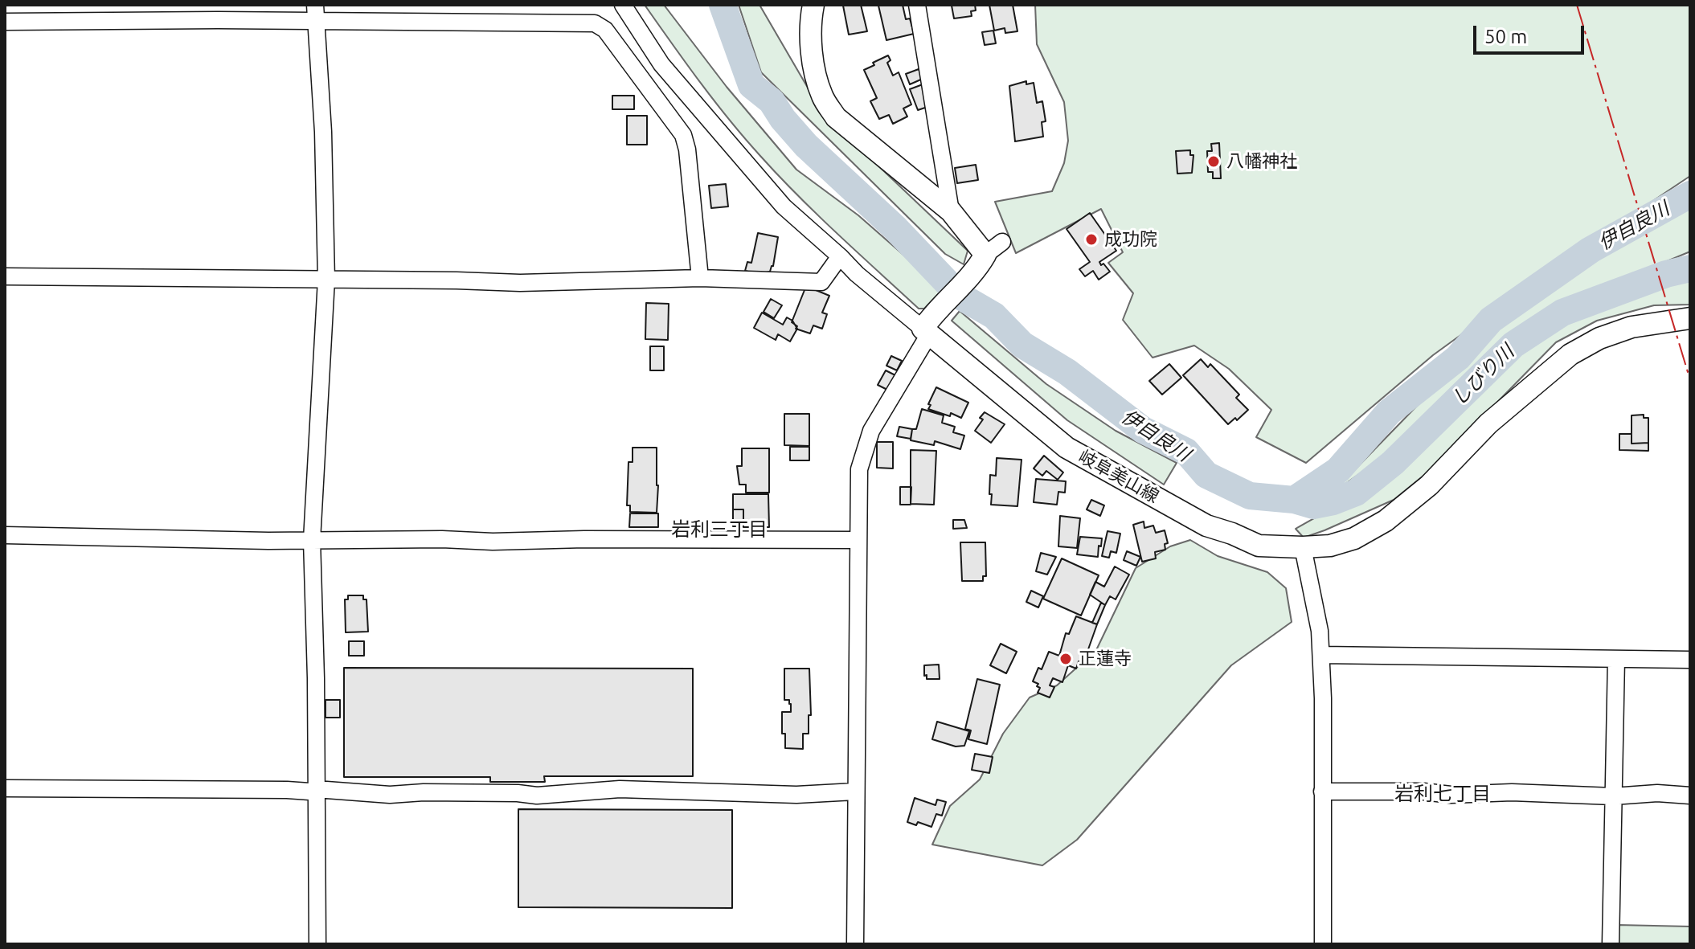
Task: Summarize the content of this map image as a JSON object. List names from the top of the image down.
{
  "streets": {
    "main road": ["岐阜美山線"]
  },
  "districts": ["岩利三丁目", "岩利七丁目"],
  "water": ["伊自良川", "しびり川"],
  "places": ["八幡神社", "成功院", "正蓮寺"],
  "scale_bar": "50 m"
}
